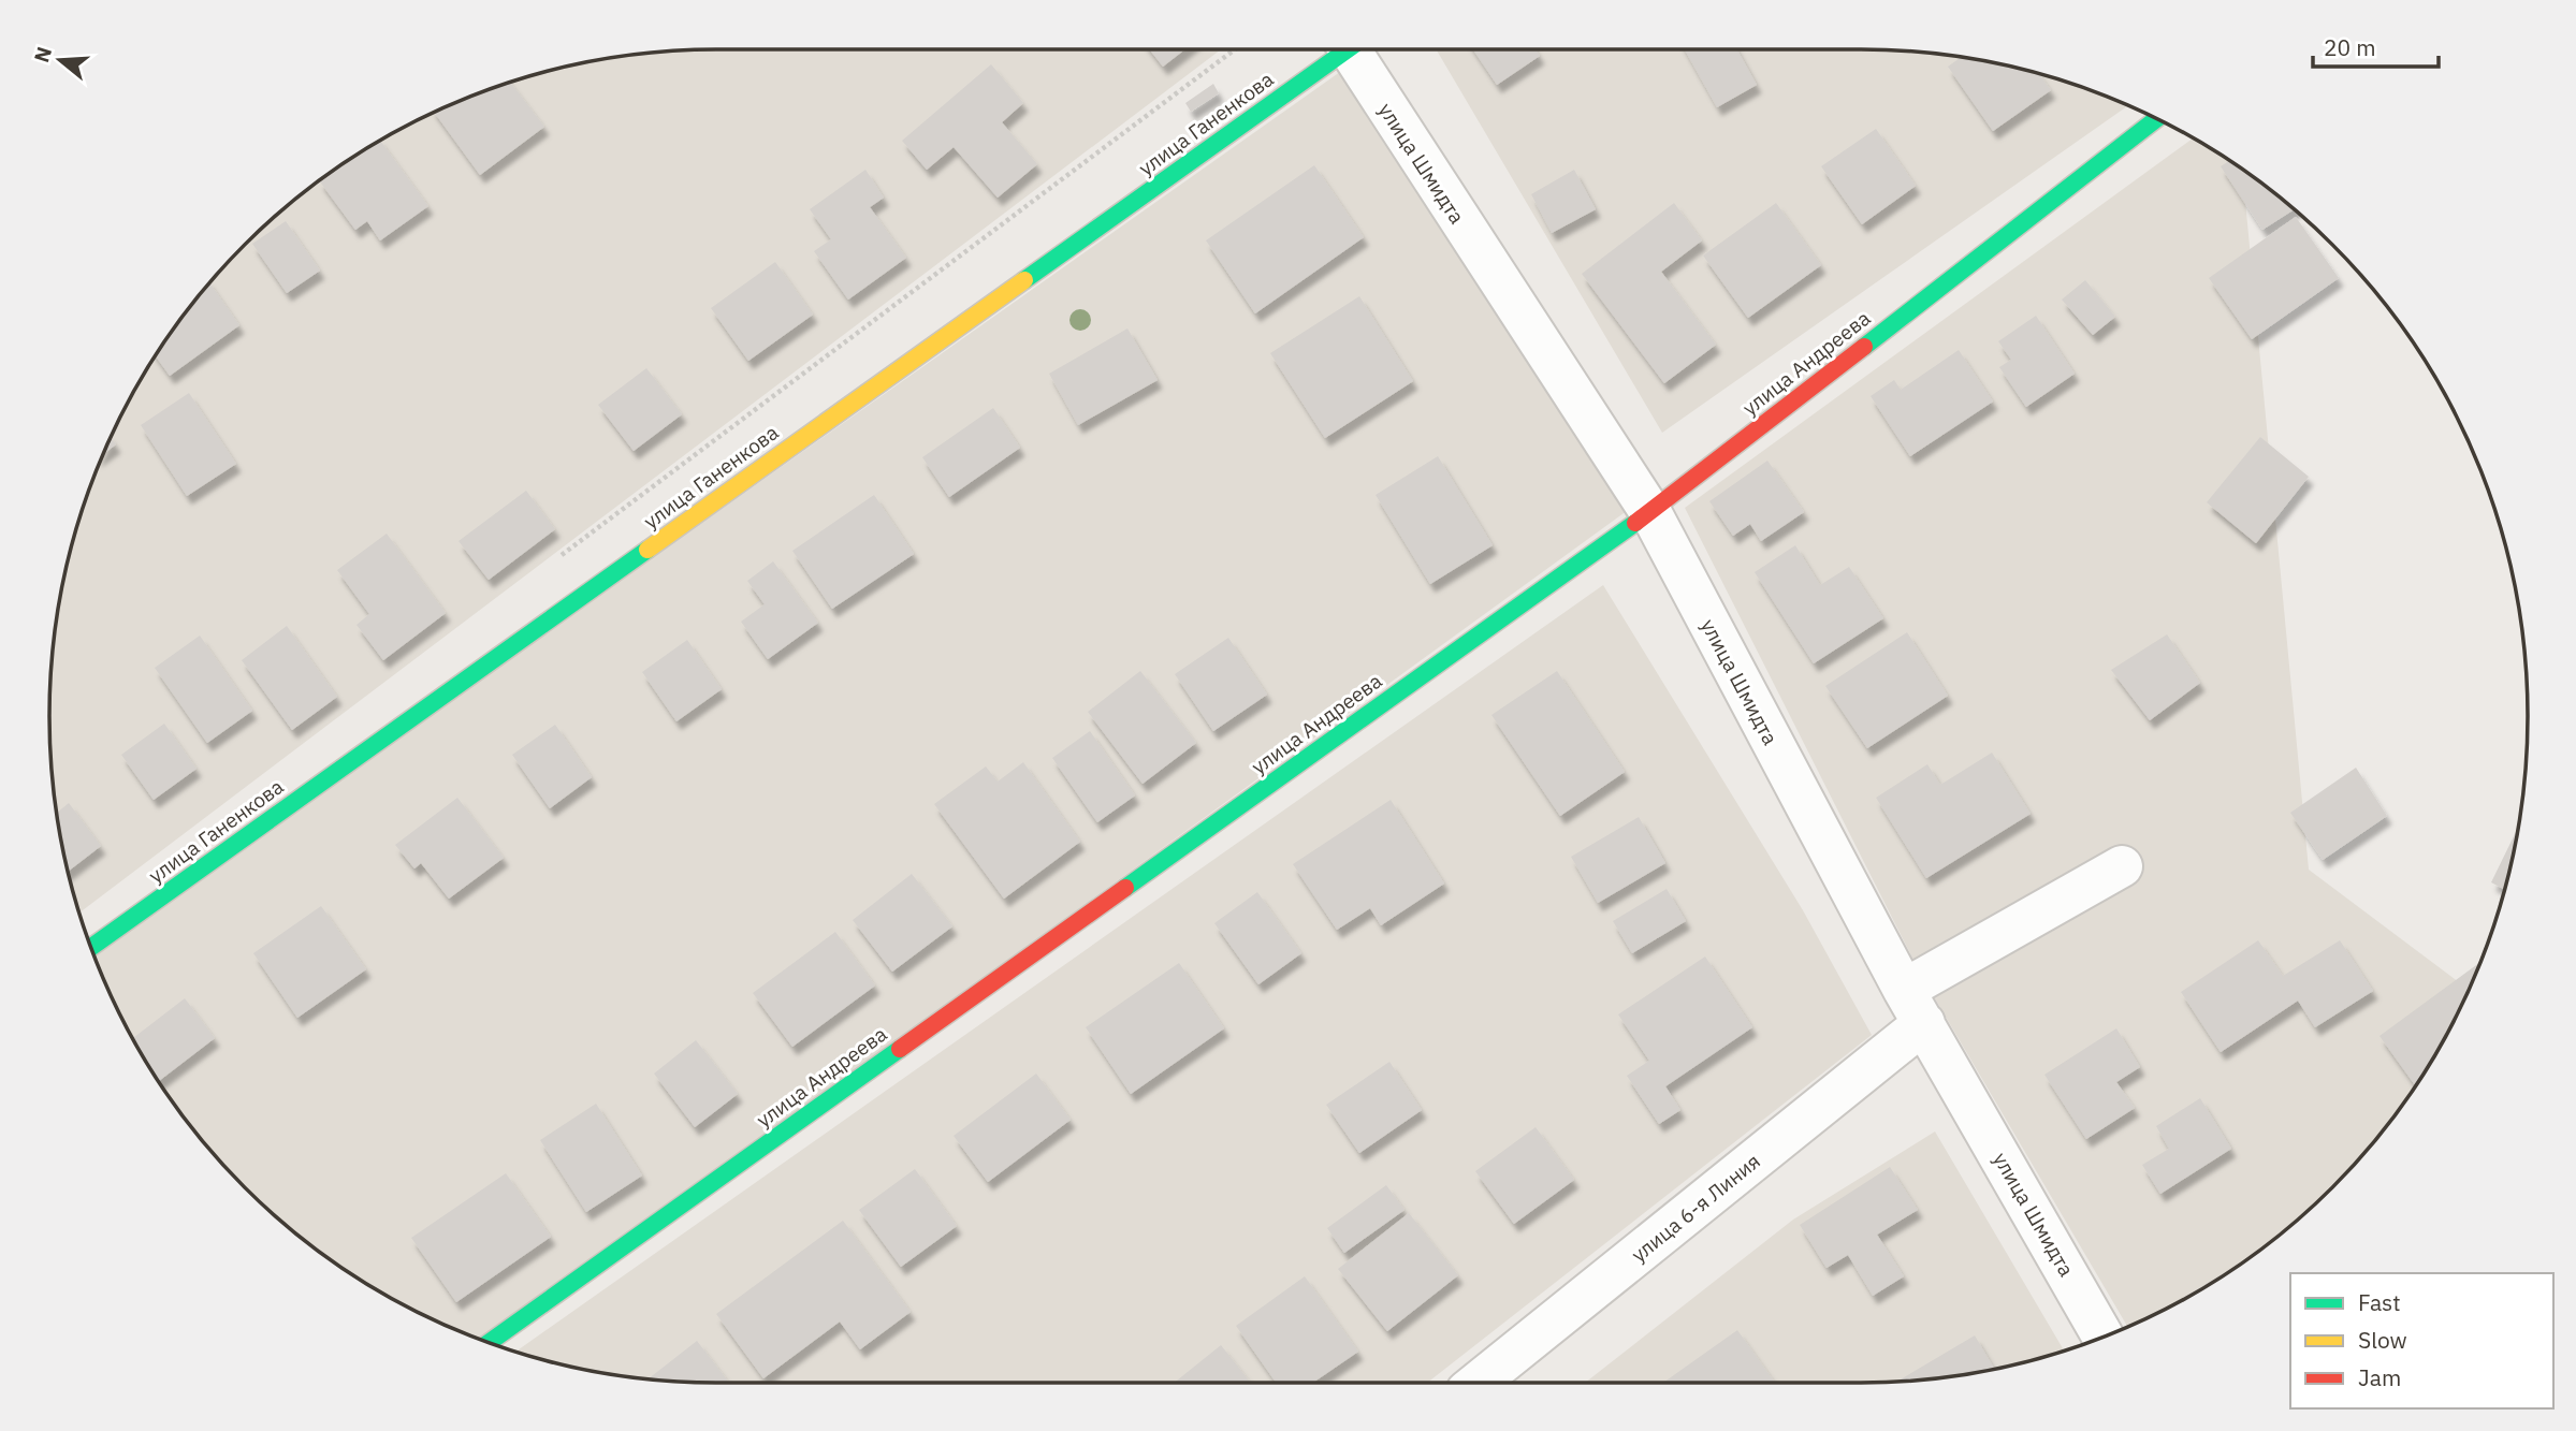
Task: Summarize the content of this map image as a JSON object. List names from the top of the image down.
{
  "streets": {
    "street": [
      "улица Ганенкова",
      "улица Шмидта",
      "улица Андреева",
      "улица 6-я Линия"
    ]
  },
  "crossings": [
    ["улица Шмидта", "улица Андреева"],
    ["улица Шмидта", "улица 6-я Линия"]
  ],
  "legend": ["Fast", "Slow", "Jam"],
  "scale_bar": "20 m",
  "north": "left"
}
